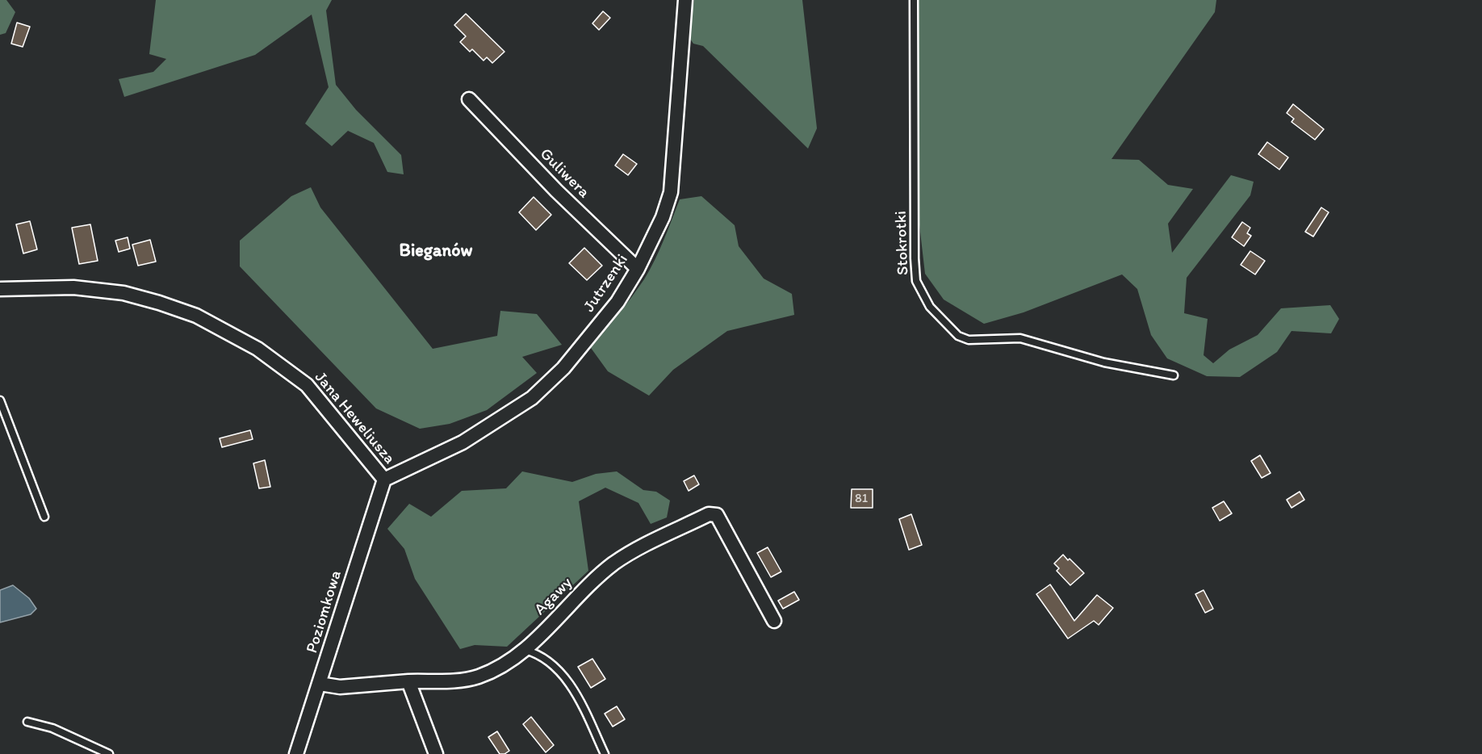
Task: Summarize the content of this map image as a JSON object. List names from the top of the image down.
{
  "streets": {
    "street": [
      "Guliwera",
      "Jutrzenki",
      "Jana Heweliusza",
      "Agawy",
      "Poziomkowa"
    ],
    "lane": ["Stokrotki"]
  },
  "crossings": [
    ["Guliwera", "Jutrzenki"],
    ["Jutrzenki", "Jana Heweliusza"],
    ["Jutrzenki", "Poziomkowa"],
    ["Jana Heweliusza", "Poziomkowa"],
    ["Agawy", "Poziomkowa"]
  ],
  "districts": ["Bieganów"],
  "house_numbers": ["81"]
}
